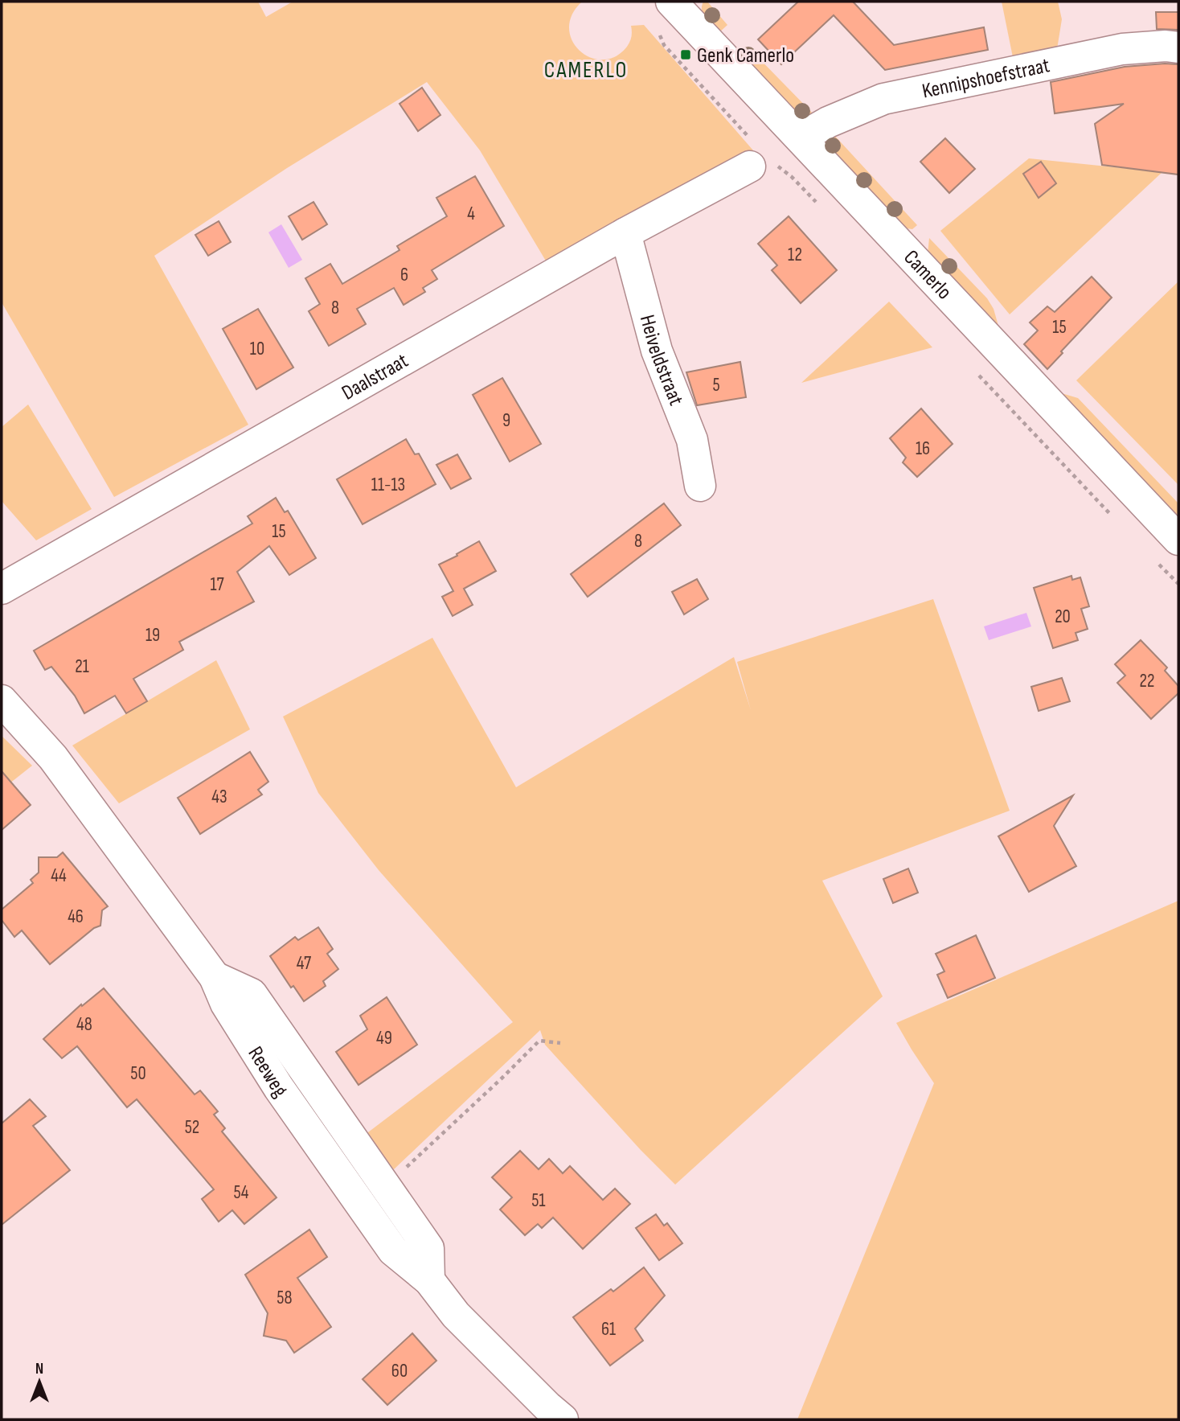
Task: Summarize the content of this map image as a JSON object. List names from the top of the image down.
{
  "streets": {
    "street": [
      "Kennipshoefstraat",
      "Camerlo",
      "Heiveldstraat",
      "Daalstraat",
      "Reeweg"
    ]
  },
  "crossings": [
    ["Kennipshoefstraat", "Camerlo"],
    ["Heiveldstraat", "Daalstraat"]
  ],
  "districts": ["CAMERLO"],
  "places": {
    "transit": ["Genk Camerlo"]
  },
  "house_numbers": [
    "4",
    "12",
    "6",
    "8",
    "15",
    "10",
    "5",
    "9",
    "16",
    "11-13",
    "15",
    "8",
    "17",
    "20",
    "19",
    "21",
    "22",
    "43",
    "44",
    "46",
    "47",
    "48",
    "49",
    "50",
    "52",
    "54",
    "51",
    "58",
    "61",
    "60"
  ],
  "north": "top"
}
